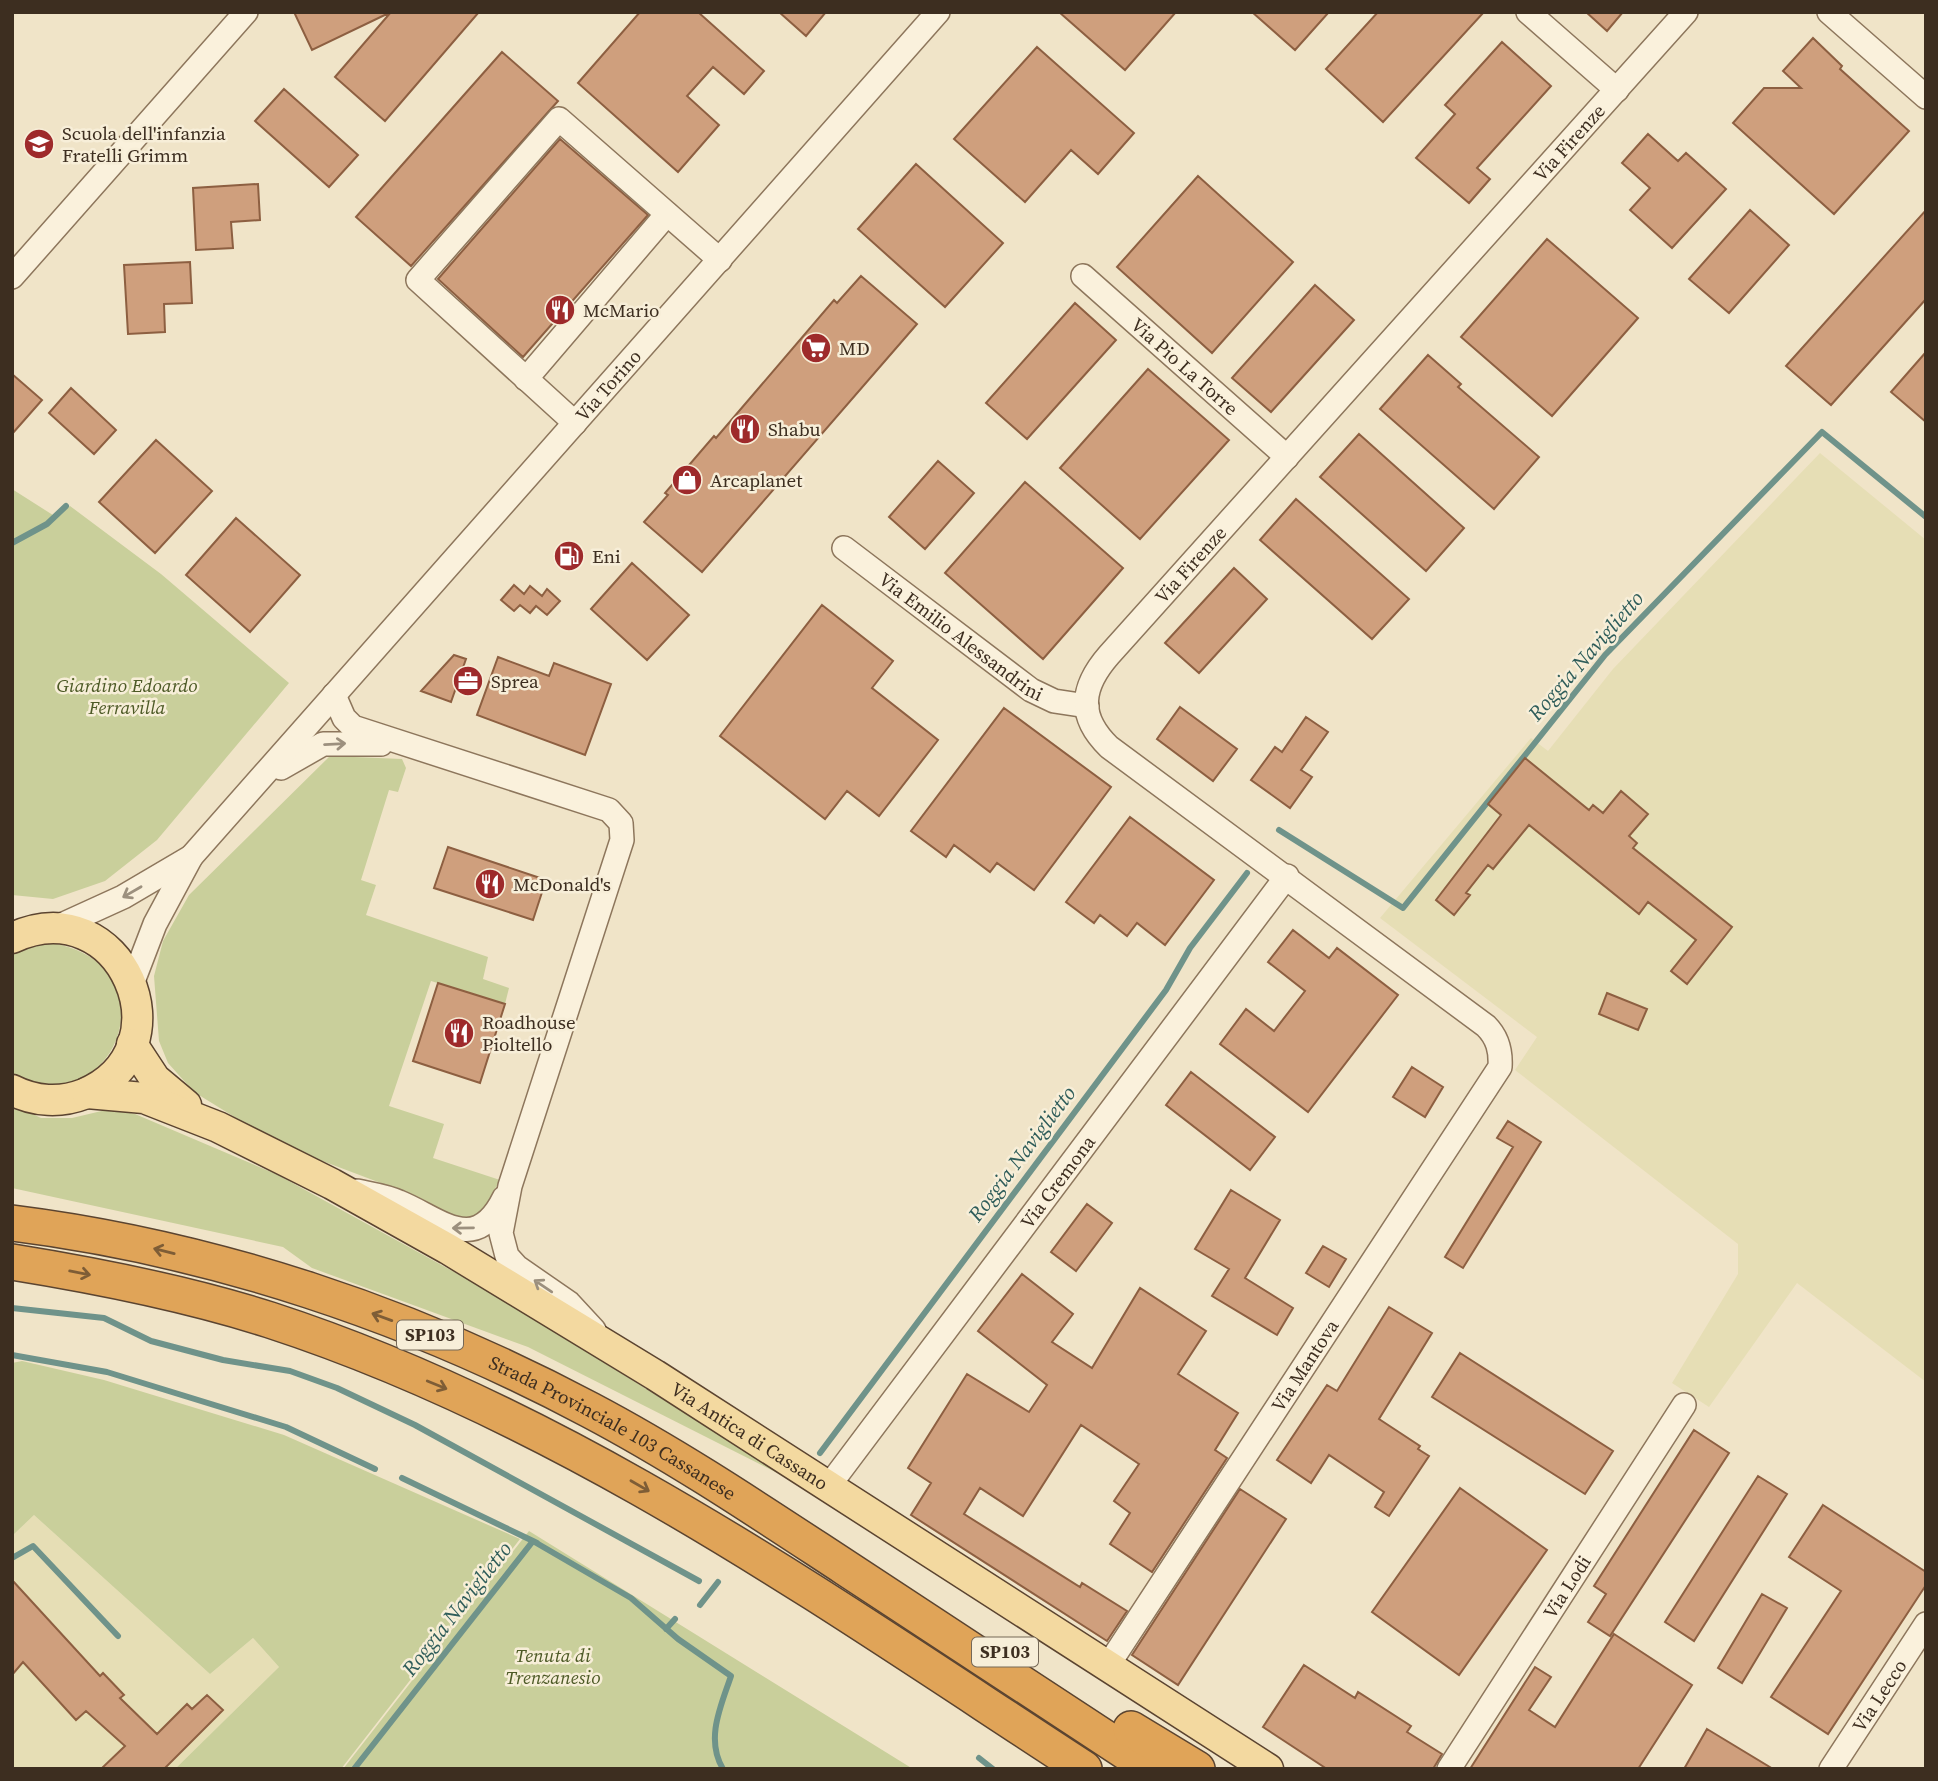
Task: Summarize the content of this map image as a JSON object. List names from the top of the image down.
{
  "streets": {
    "highway": ["SP103", "Strada Provinciale 103 Cassanese"],
    "main road": ["Via Antica di Cassano"],
    "street": [
      "Via Firenze",
      "Via Pio La Torre",
      "Via Torino",
      "Via Emilio Alessandrini",
      "Via Cremona",
      "Via Mantova",
      "Via Lodi",
      "Via Lecco"
    ]
  },
  "crossings": [
    ["Via Firenze", "Via Pio La Torre"],
    ["Via Firenze", "Via Emilio Alessandrini"],
    ["Via Cremona", "Via Mantova"],
    ["Via Cremona", "Via Antica di Cassano"],
    ["SP103", "Strada Provinciale 103 Cassanese"],
    ["Via Mantova", "Via Antica di Cassano"]
  ],
  "water": ["Roggia Naviglietto"],
  "parks": ["Giardino Edoardo Ferravilla", "Tenuta di Trenzanesio"],
  "places": {
    "school or university": ["Scuola dell'infanzia Fratelli Grimm"],
    "restaurant": [
      "McMario",
      "Shabu",
      "McDonald's",
      "Roadhouse Pioltello"
    ],
    "supermarket": ["MD"],
    "shop": ["Arcaplanet"],
    "fuel station": ["Eni"],
    "office": ["Sprea"]
  }
}
